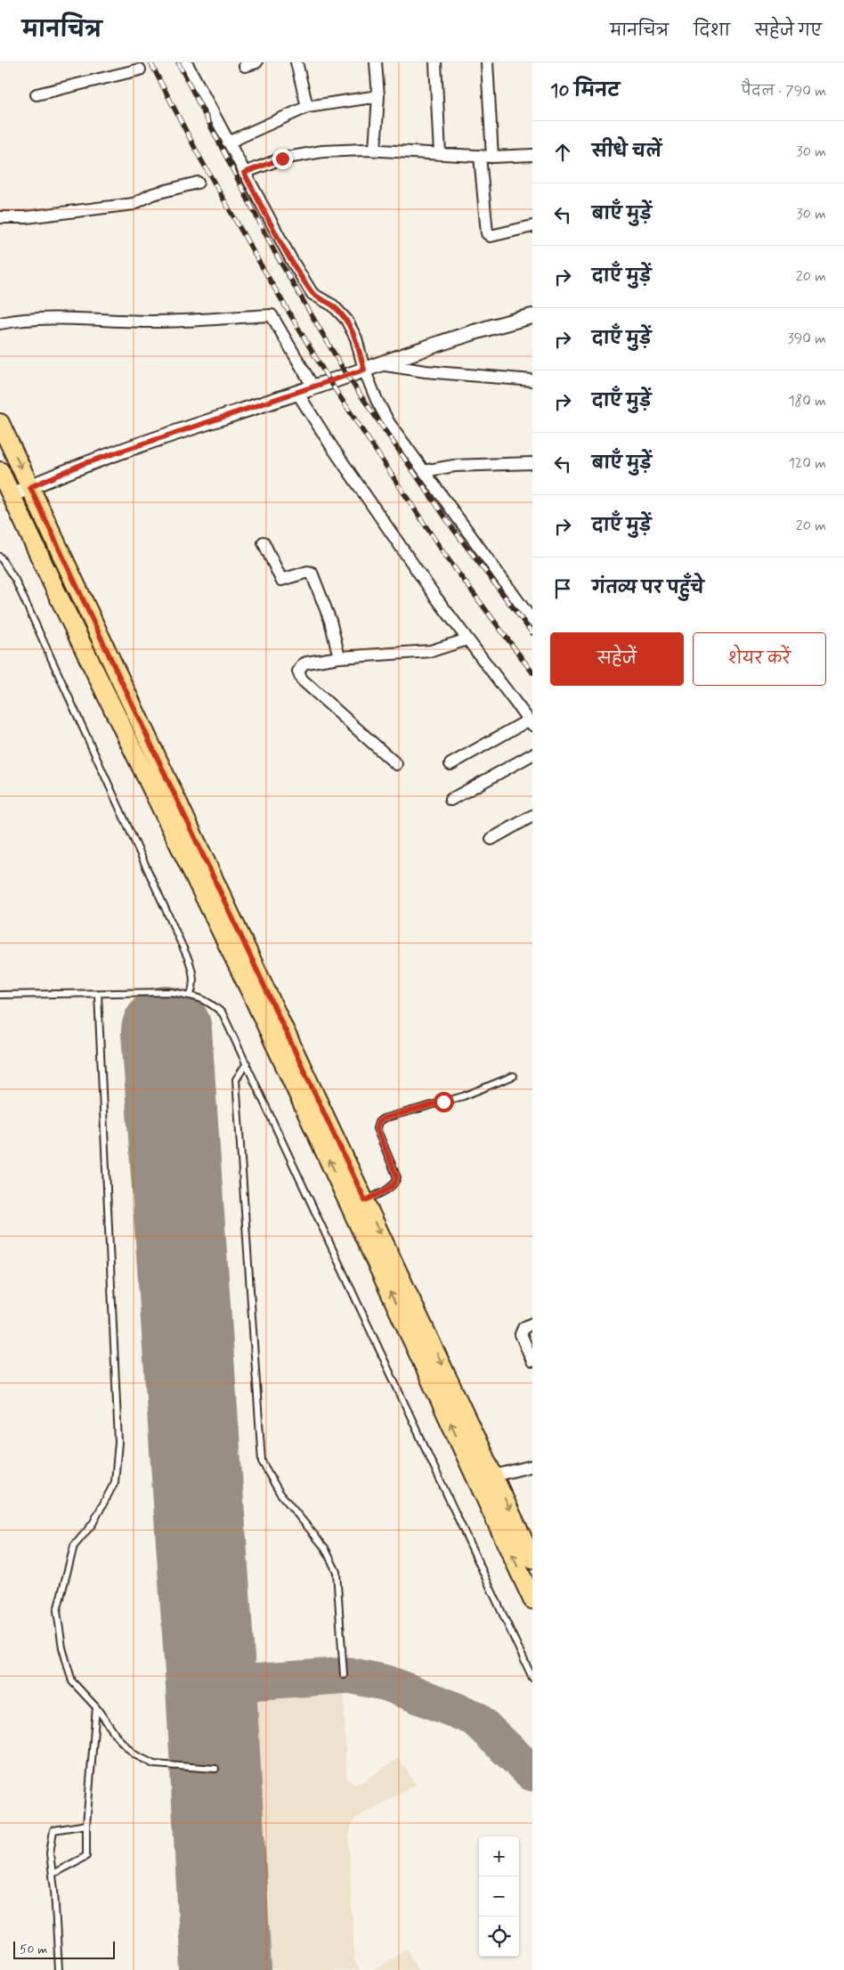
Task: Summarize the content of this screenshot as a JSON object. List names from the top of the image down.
{
  "scale_bar": "50 m",
  "page": {
    "header": "मानचित्र",
    "nav": ["मानचित्र", "दिशा", "सहेजे गए"],
    "heading": ["10 मिनट", "पैदल · 790 m"],
    "list": [
      ["सीधे चलें", "30 m"],
      ["बाएँ मुड़ें", "30 m"],
      ["दाएँ मुड़ें", "20 m"],
      ["दाएँ मुड़ें", "390 m"],
      ["दाएँ मुड़ें", "180 m"],
      ["बाएँ मुड़ें", "120 m"],
      ["दाएँ मुड़ें", "20 m"],
      "गंतव्य पर पहुँचे"
    ],
    "buttons": ["सहेजें", "शेयर करें"],
    "map_buttons": ["+", "−"],
    "scale": "50 m"
  }
}
